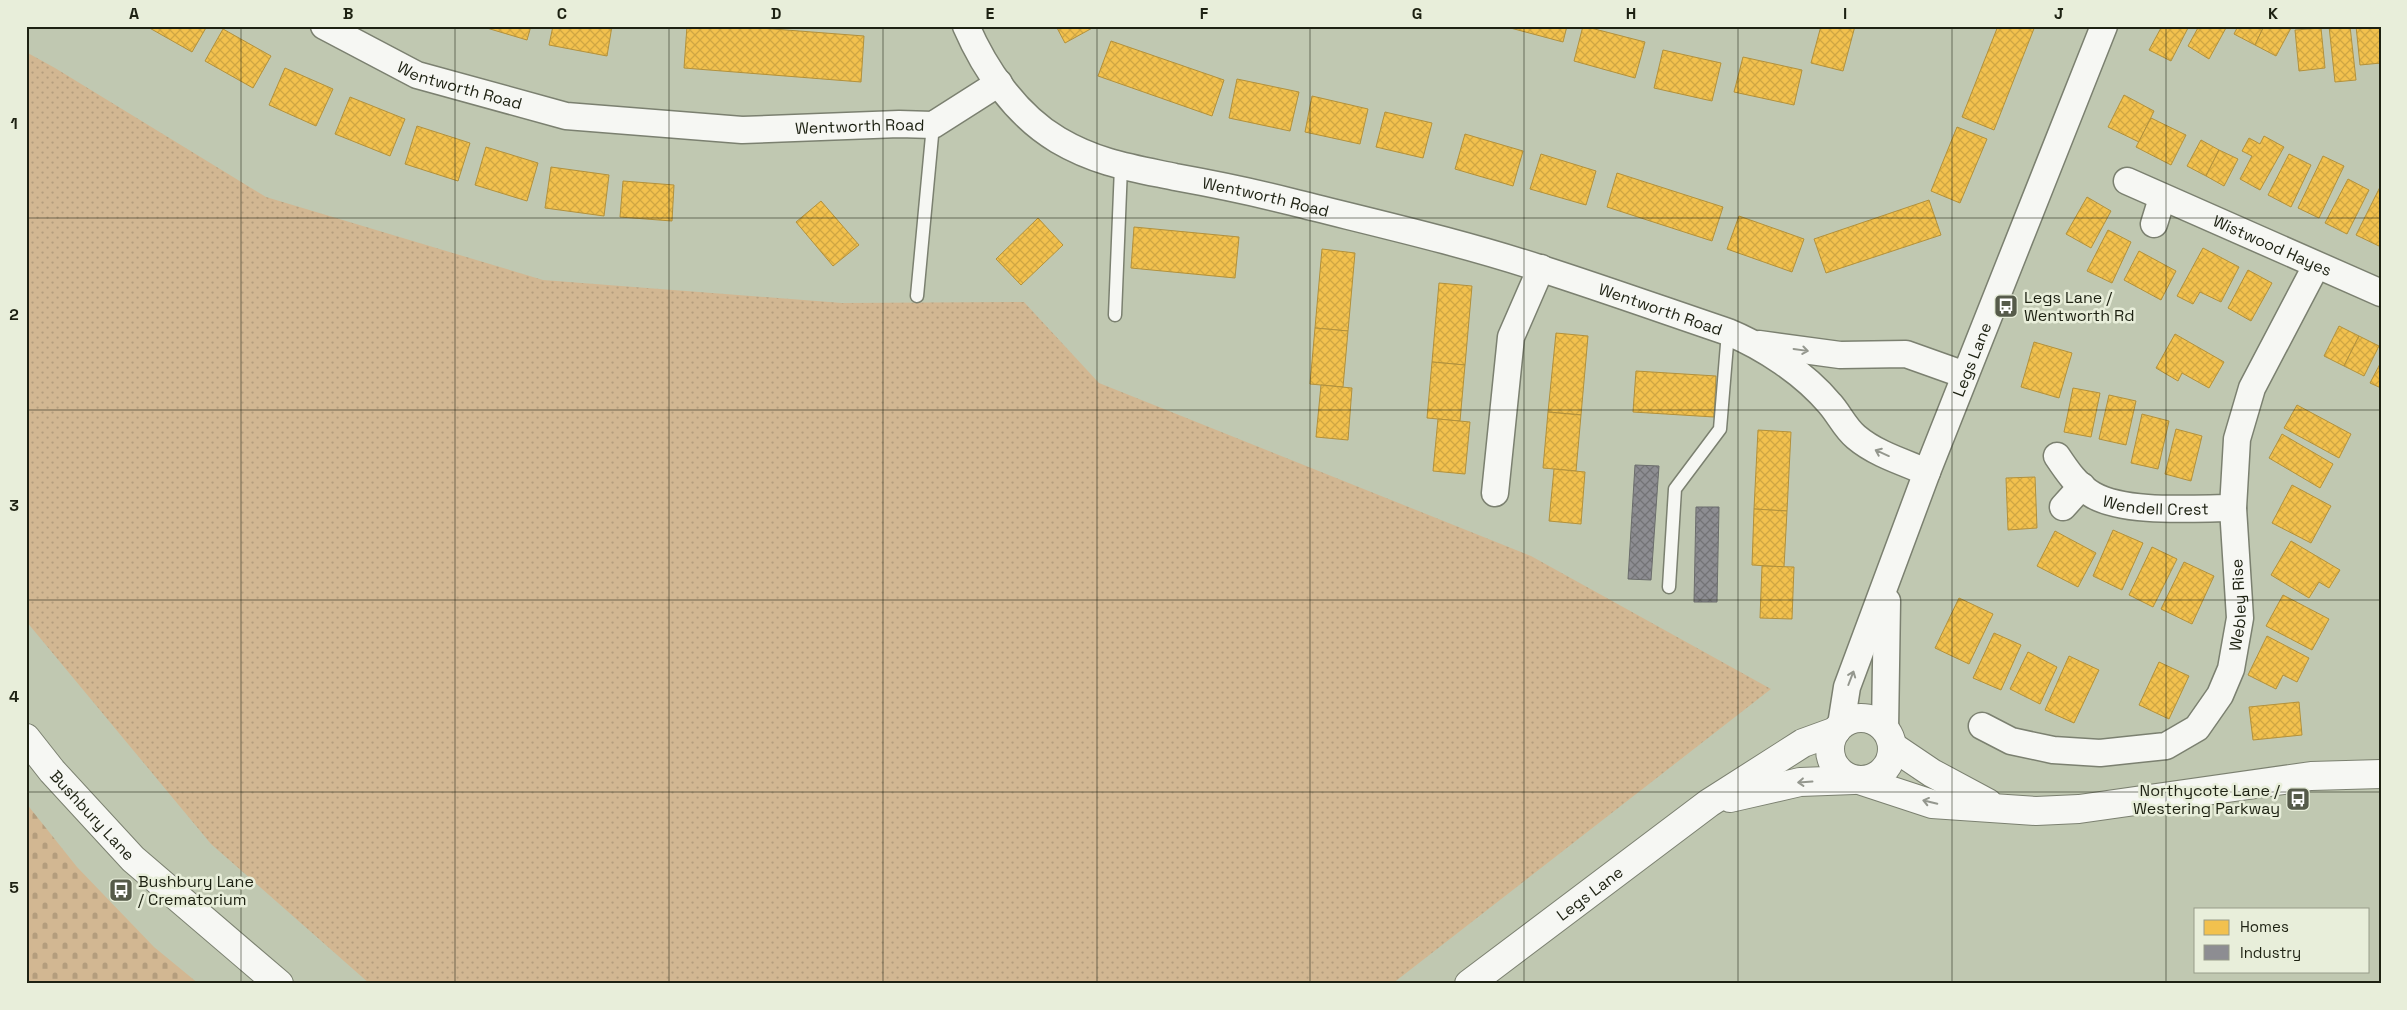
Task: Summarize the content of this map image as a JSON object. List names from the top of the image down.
{
  "streets": {
    "street": [
      "Wentworth Road",
      "Wistwood Hayes",
      "Legs Lane",
      "Wendell Crest",
      "Webley Rise",
      "Bushbury Lane"
    ]
  },
  "crossings": [
    ["Wentworth Road", "Legs Lane"],
    ["Wistwood Hayes", "Webley Rise"],
    ["Wendell Crest", "Webley Rise"]
  ],
  "places": {
    "bus stop": ["Legs Lane / Wentworth Rd", "Northycote Lane / Westering Parkway", "Bushbury Lane / Crematorium"]
  },
  "legend": ["Homes", "Industry"],
  "grid": {
    "columns": [
      "A",
      "B",
      "C",
      "D",
      "E",
      "F",
      "G",
      "H",
      "I",
      "J",
      "K"
    ],
    "rows": [
      "1",
      "2",
      "3",
      "4",
      "5"
    ]
  }
}
